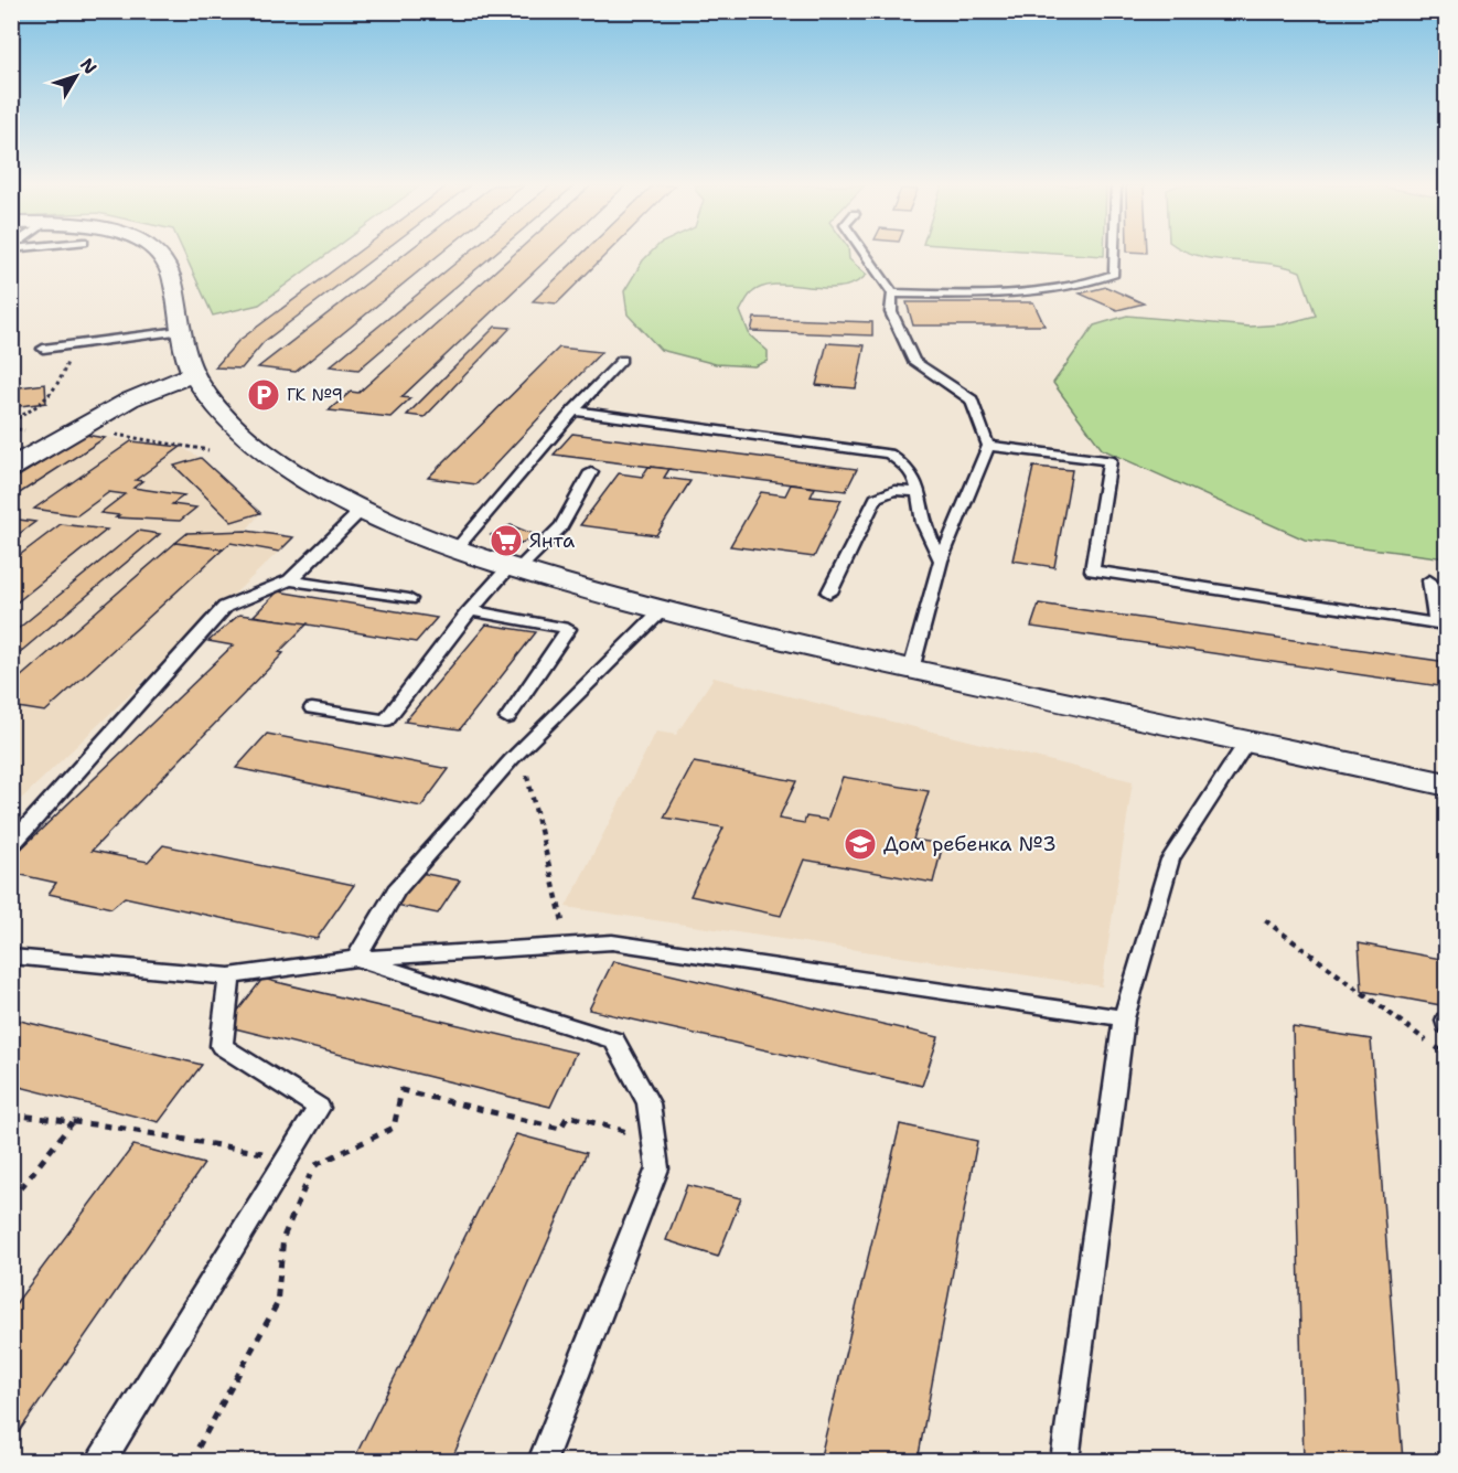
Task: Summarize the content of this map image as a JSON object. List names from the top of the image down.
{
  "places": {
    "parking": ["ГК №9"],
    "supermarket": ["Янта"],
    "school or university": ["Дом ребенка №3"]
  },
  "north": "top right"
}
